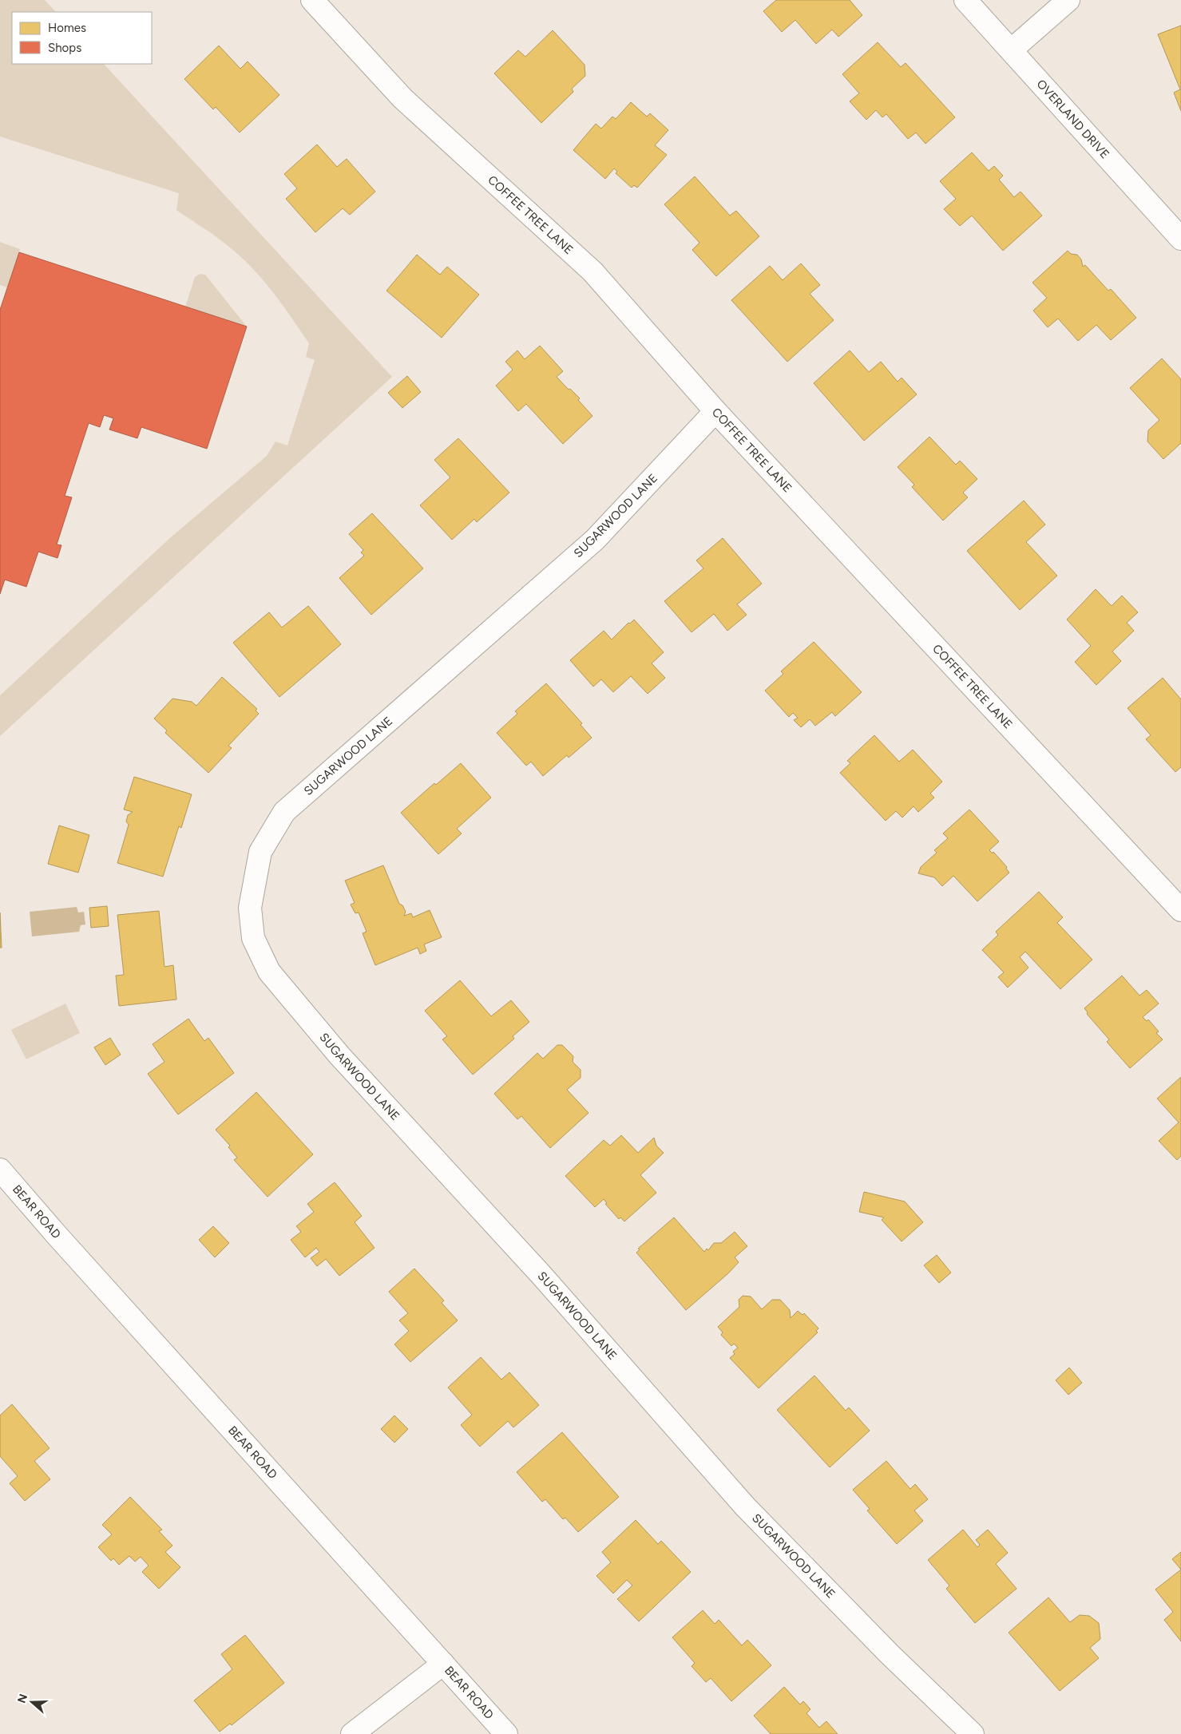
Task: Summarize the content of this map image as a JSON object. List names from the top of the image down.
{
  "streets": {
    "street": [
      "OVERLAND DRIVE",
      "COFFEE TREE LANE",
      "SUGARWOOD LANE",
      "BEAR ROAD"
    ]
  },
  "crossings": [
    ["COFFEE TREE LANE", "SUGARWOOD LANE"]
  ],
  "legend": ["Homes", "Shops"],
  "north": "left"
}
